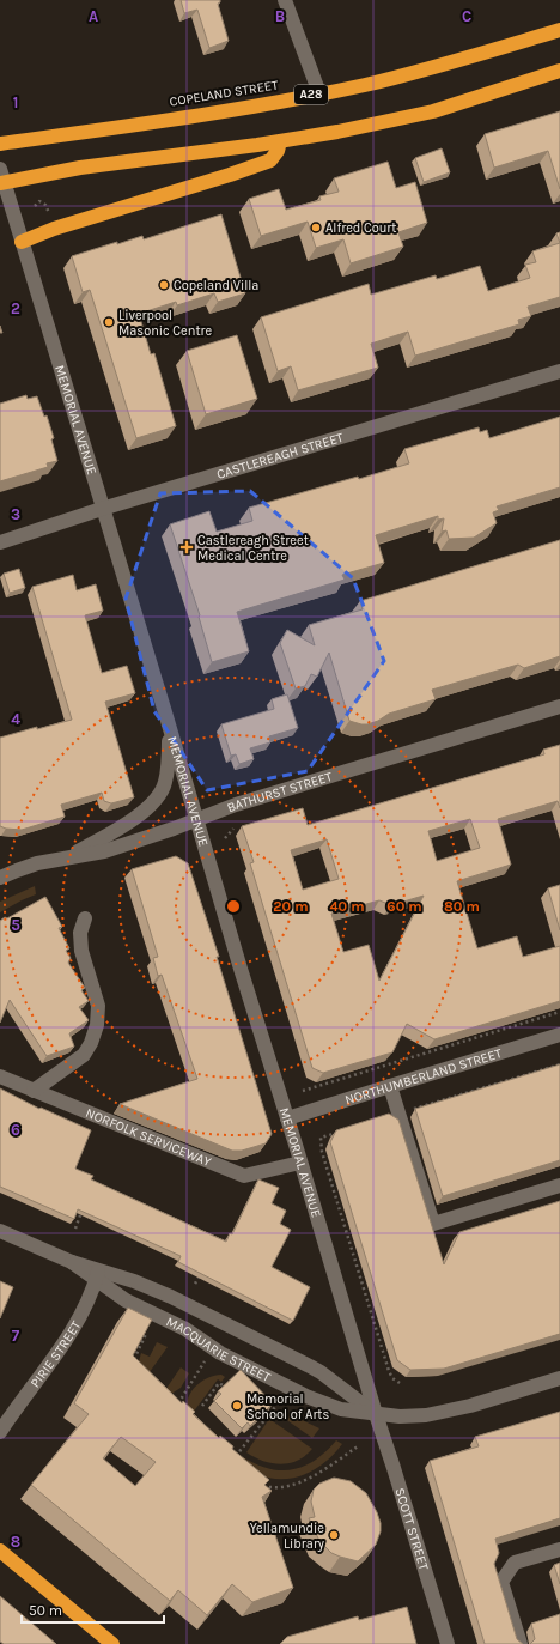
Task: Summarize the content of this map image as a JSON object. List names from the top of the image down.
{
  "streets": {
    "highway": ["COPELAND STREET", "A28"],
    "street": [
      "MEMORIAL AVENUE",
      "CASTLEREAGH STREET",
      "BATHURST STREET",
      "NORTHUMBERLAND STREET",
      "NORFOLK SERVICEWAY",
      "MACQUARIE STREET",
      "PIRIE STREET",
      "SCOTT STREET"
    ]
  },
  "crossings": [
    ["MEMORIAL AVENUE", "CASTLEREAGH STREET"],
    ["MEMORIAL AVENUE", "BATHURST STREET"],
    ["MEMORIAL AVENUE", "NORTHUMBERLAND STREET"],
    ["MEMORIAL AVENUE", "NORFOLK SERVICEWAY"],
    ["MEMORIAL AVENUE", "MACQUARIE STREET"],
    ["MEMORIAL AVENUE", "SCOTT STREET"],
    ["MACQUARIE STREET", "PIRIE STREET"],
    ["MACQUARIE STREET", "SCOTT STREET"]
  ],
  "places": {
    "other": [
      "Alfred Court",
      "Copeland Villa",
      "Liverpool Masonic Centre",
      "Memorial School of Arts",
      "Yellamundie Library"
    ],
    "health": ["Castlereagh Street Medical Centre"]
  },
  "scale_bar": "50 m",
  "grid": {
    "columns": ["A", "B", "C"],
    "rows": [
      "1",
      "2",
      "3",
      "4",
      "5",
      "6",
      "7",
      "8"
    ]
  },
  "rings": [
    "20 m",
    "40 m",
    "60 m",
    "80 m"
  ]
}
